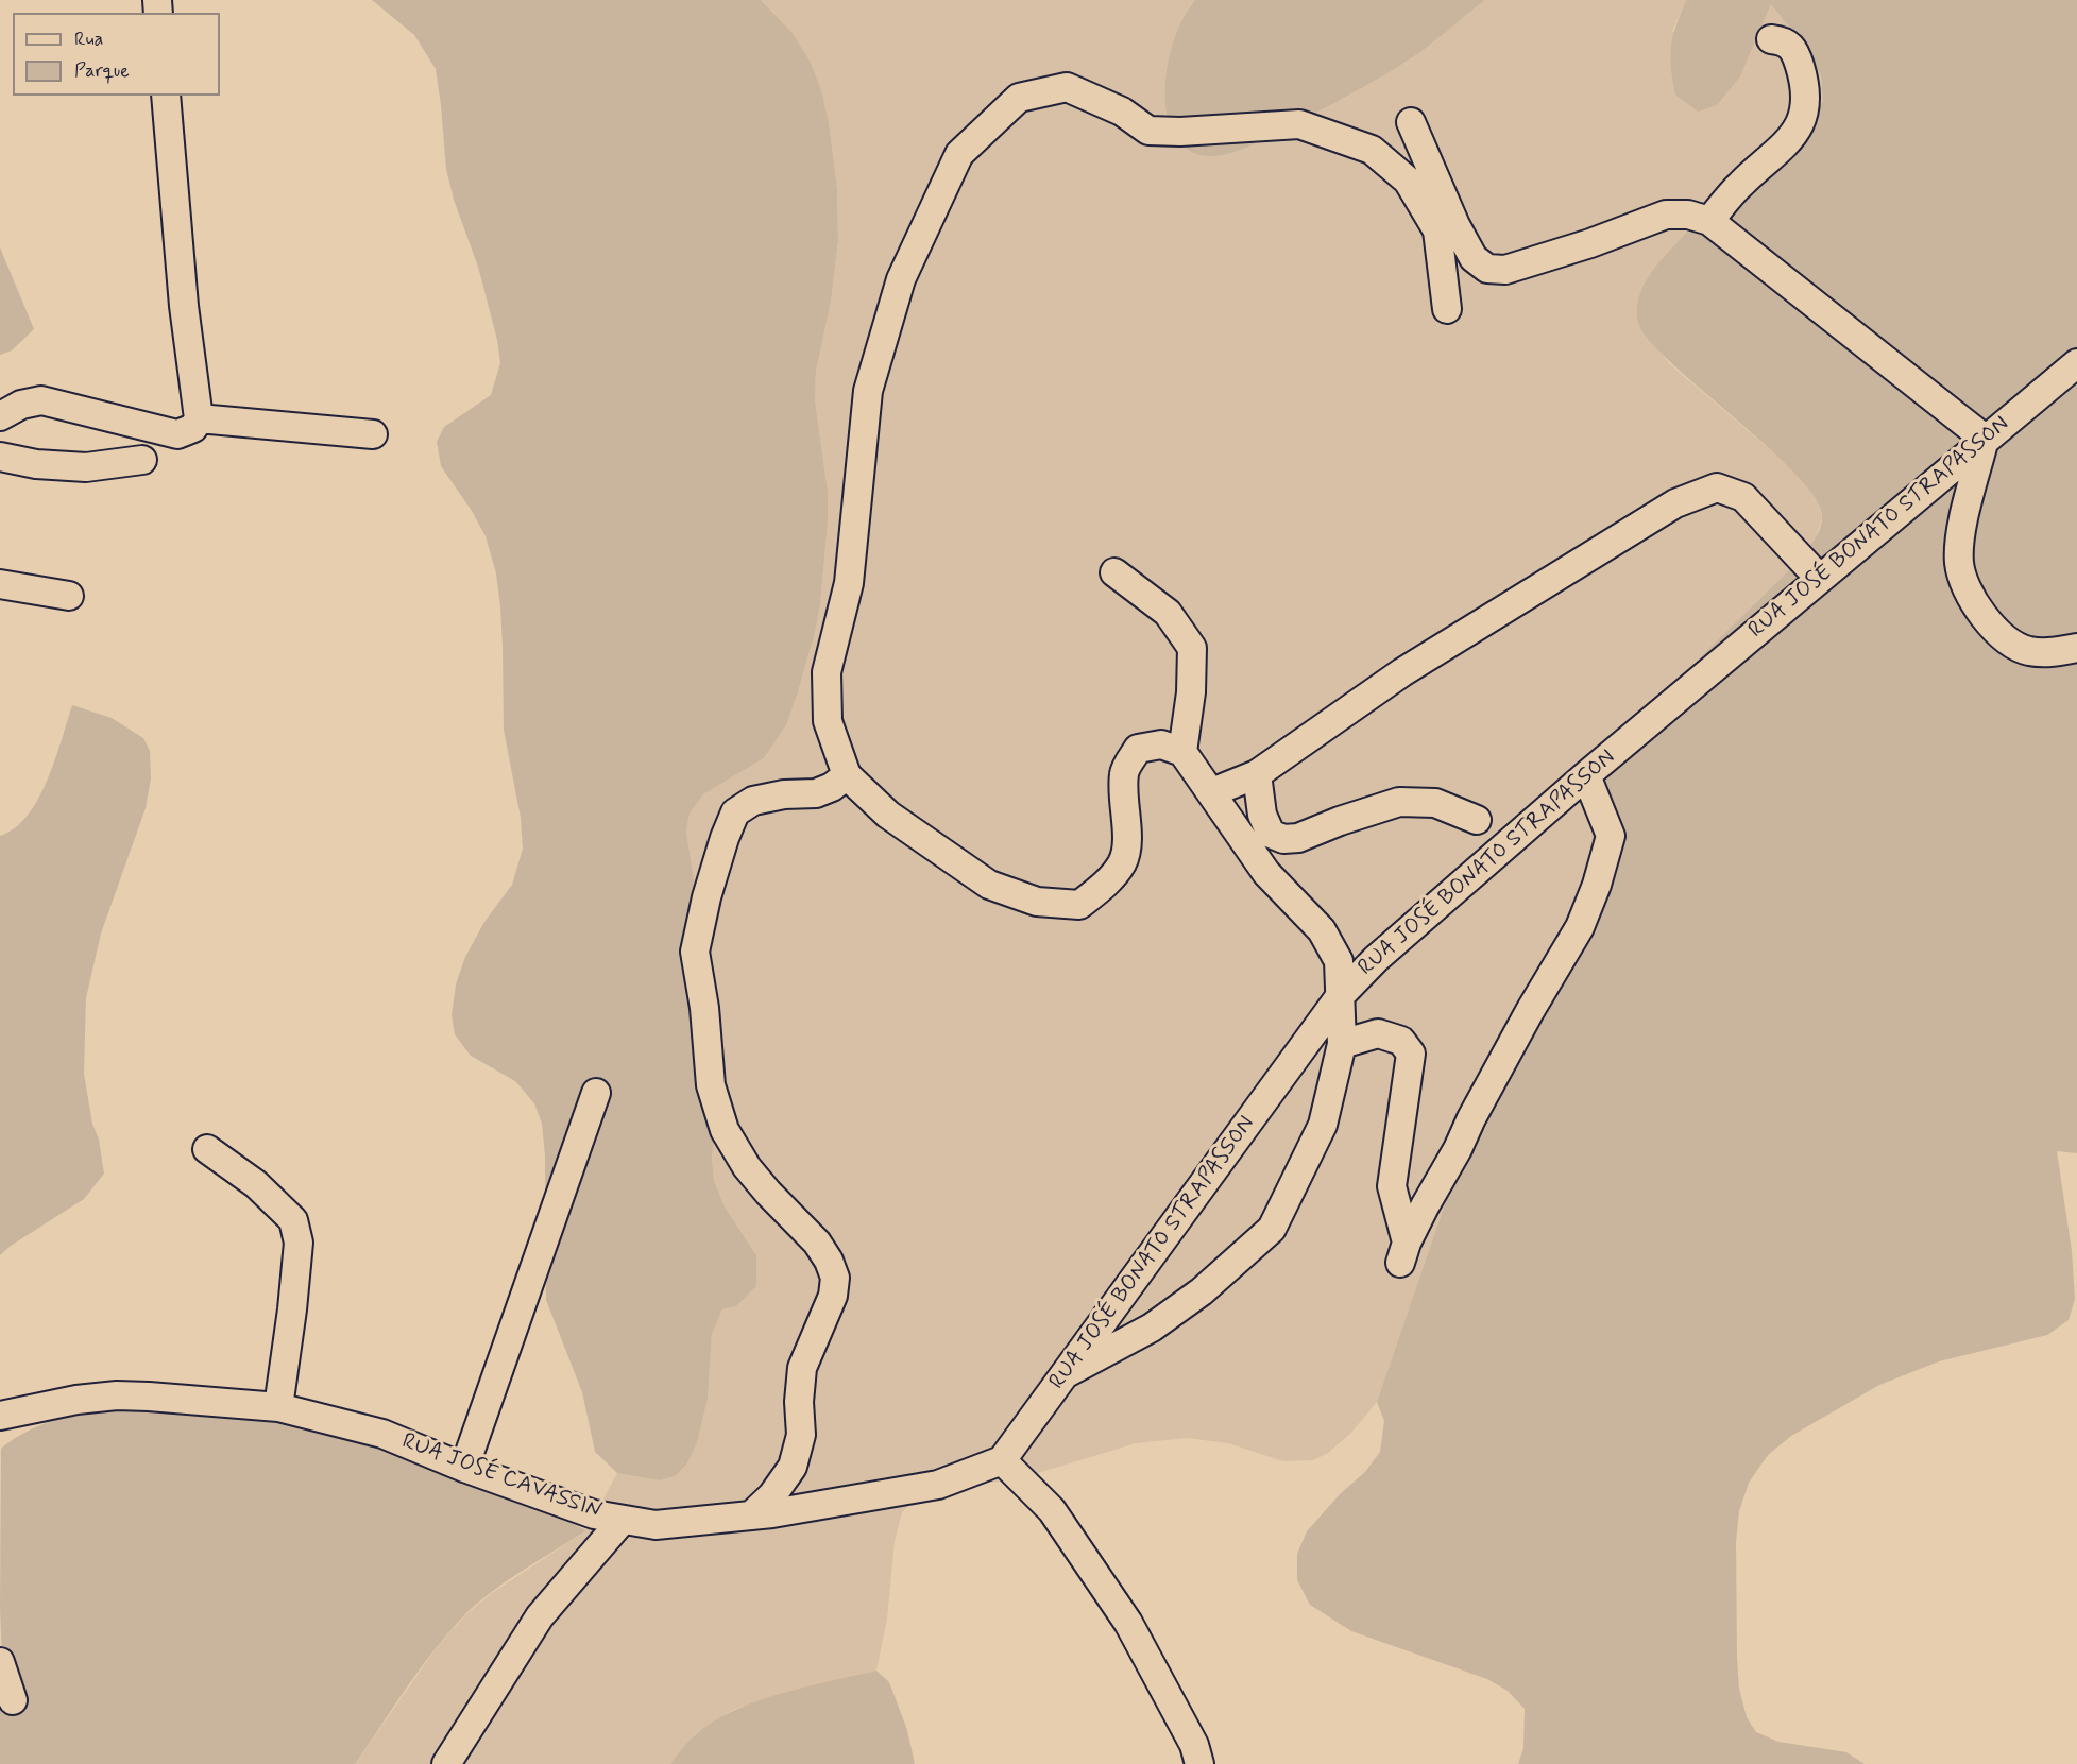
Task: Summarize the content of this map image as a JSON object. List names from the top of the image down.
{
  "streets": {
    "street": ["RUA JOSÉ BONATO STRAPASSON", "RUA JOSÉ CAVASSIN"]
  },
  "crossings": [
    ["RUA JOSÉ BONATO STRAPASSON", "RUA JOSÉ CAVASSIN"]
  ],
  "legend": ["Rua", "Parque"]
}
